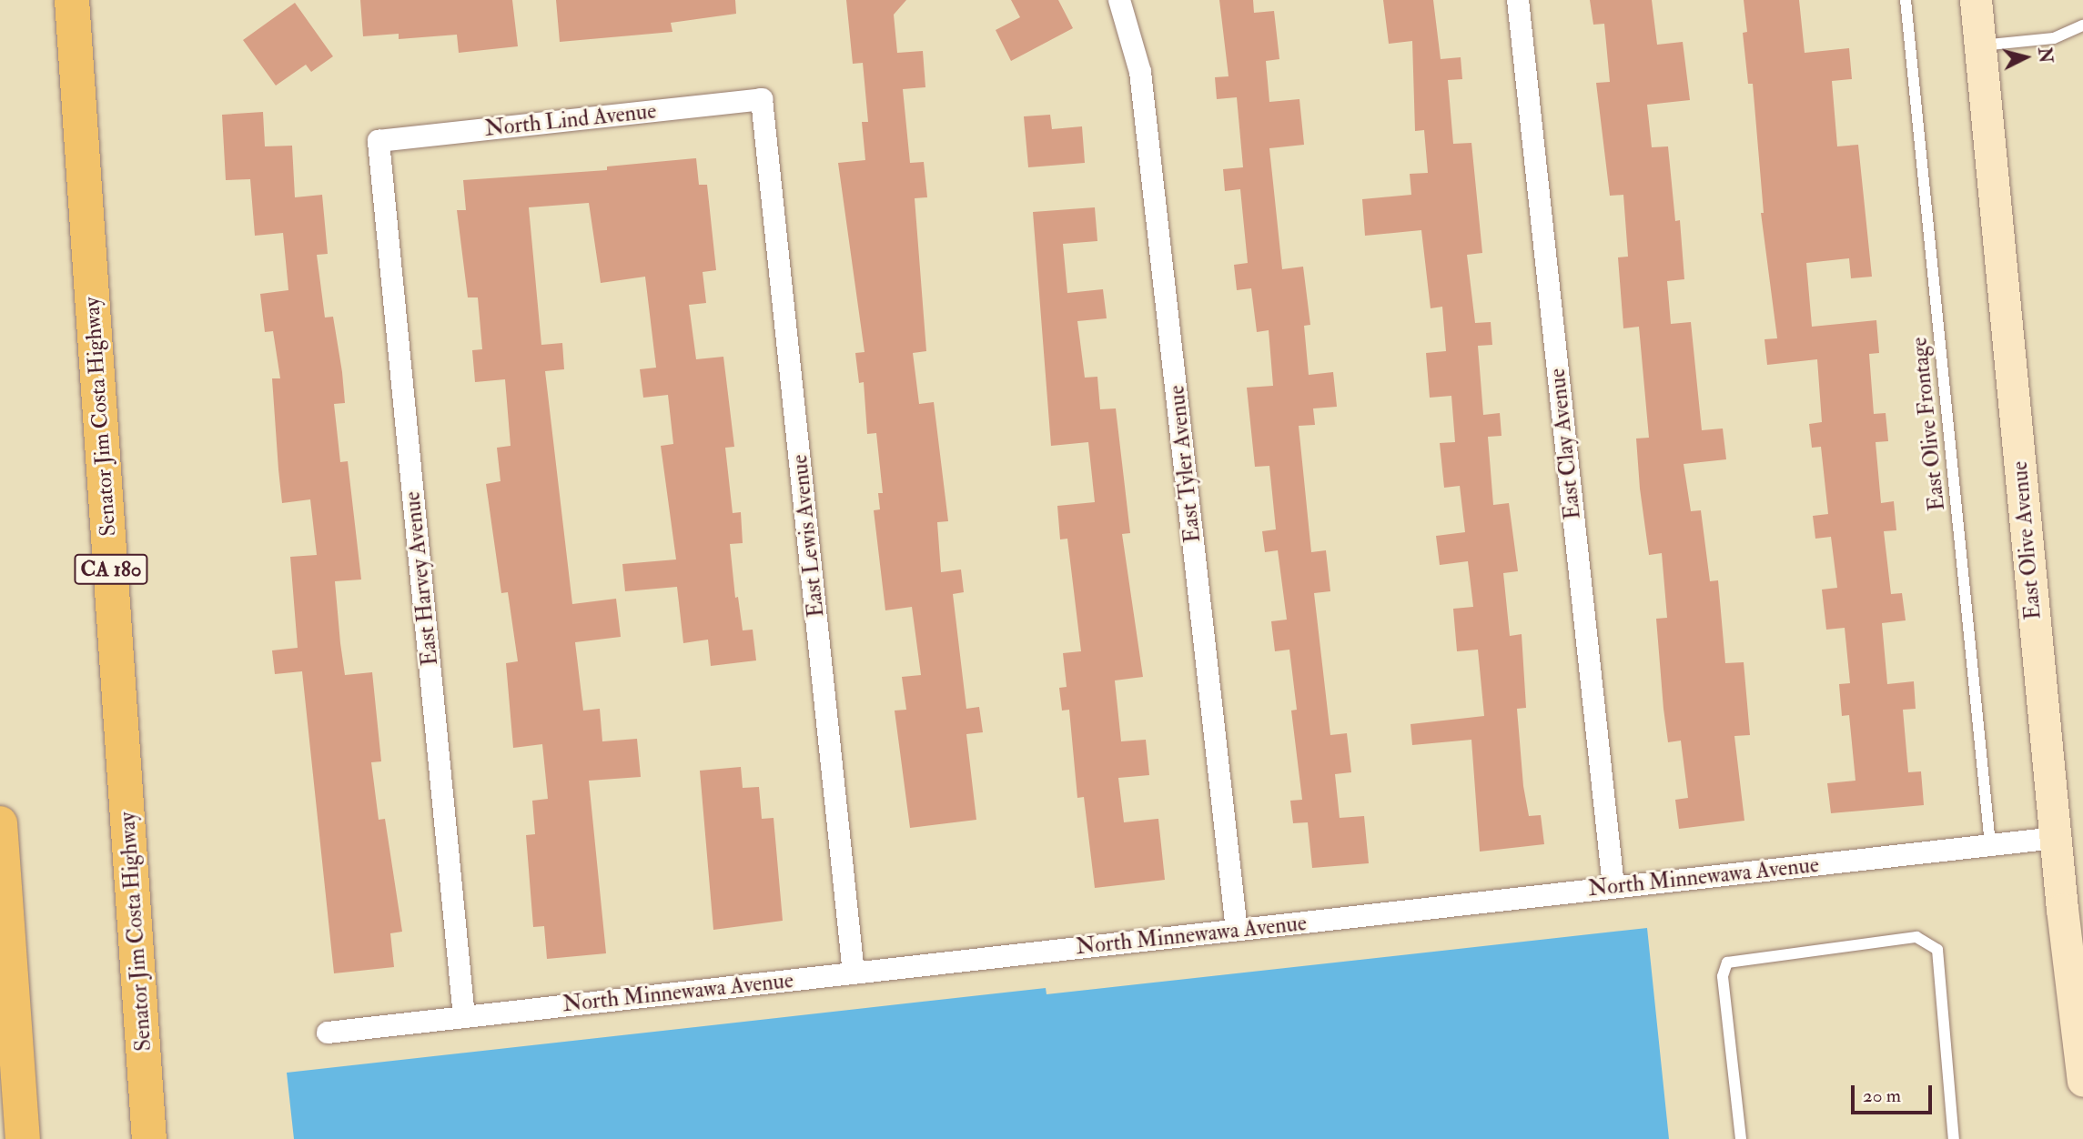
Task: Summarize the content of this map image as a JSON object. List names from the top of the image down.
{
  "streets": {
    "highway": ["Senator Jim Costa Highway", "CA 180"],
    "main road": ["East Olive Avenue"],
    "street": [
      "North Lind Avenue",
      "East Clay Avenue",
      "East Tyler Avenue",
      "East Lewis Avenue",
      "East Harvey Avenue",
      "North Minnewawa Avenue"
    ],
    "lane": ["East Olive Frontage"]
  },
  "crossings": [
    ["North Lind Avenue", "East Lewis Avenue"],
    ["North Lind Avenue", "East Harvey Avenue"],
    ["East Olive Frontage", "North Minnewawa Avenue"],
    ["East Clay Avenue", "North Minnewawa Avenue"],
    ["East Tyler Avenue", "North Minnewawa Avenue"],
    ["East Lewis Avenue", "North Minnewawa Avenue"],
    ["East Olive Avenue", "North Minnewawa Avenue"],
    ["East Harvey Avenue", "North Minnewawa Avenue"]
  ],
  "scale_bar": "20 m",
  "north": "right"
}
